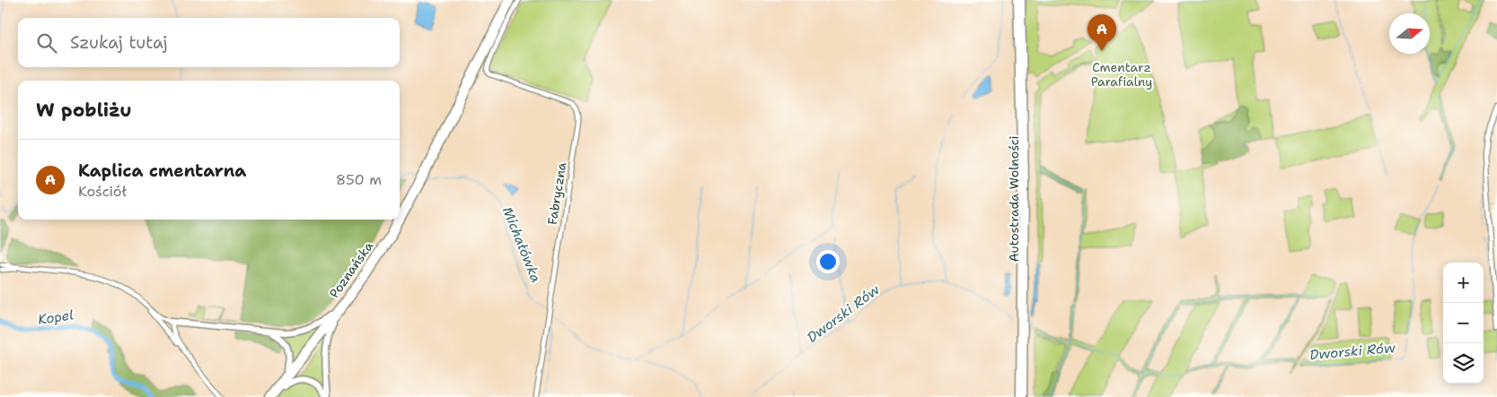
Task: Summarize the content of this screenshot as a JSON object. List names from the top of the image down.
{
  "streets": {
    "highway": ["Autostrada Wolności", "Poznańska"],
    "street": ["Fabryczna"]
  },
  "water": ["Michałówka", "Dworski Rów", "Kopel"],
  "parks": ["Cmentarz Parafialny"],
  "north": "right",
  "page": {
    "pins": "A",
    "search": "Szukaj tutaj",
    "heading": "W pobliżu",
    "list": [
      {
        "mark": "A",
        "name": "Kaplica cmentarna",
        "note": "Kościół",
        "value": "850 m"
      }
    ],
    "map_buttons": ["+", "−"]
  }
}
